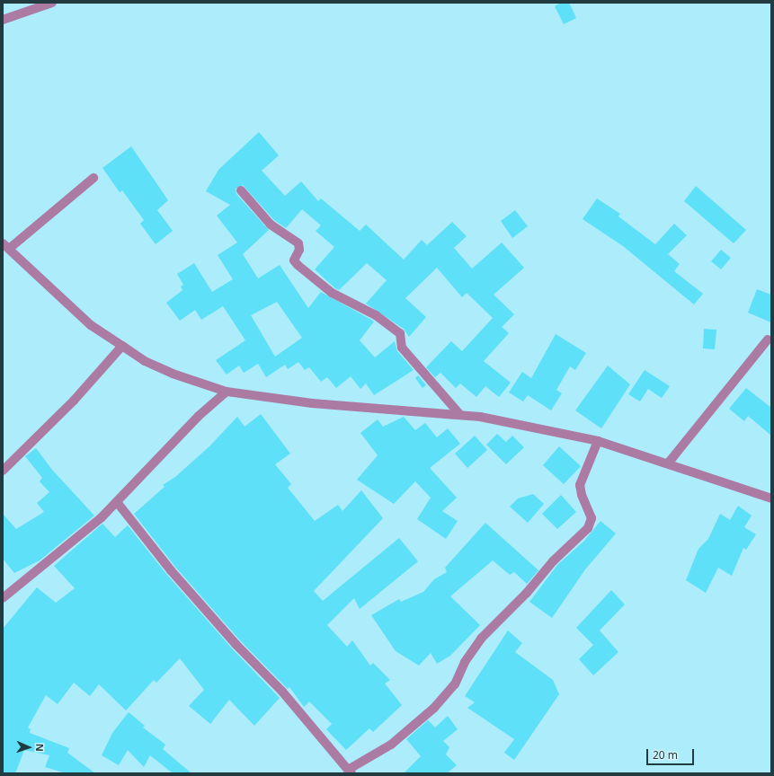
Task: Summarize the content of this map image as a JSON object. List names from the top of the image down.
{
  "scale_bar": "20 m",
  "north": "right"
}
